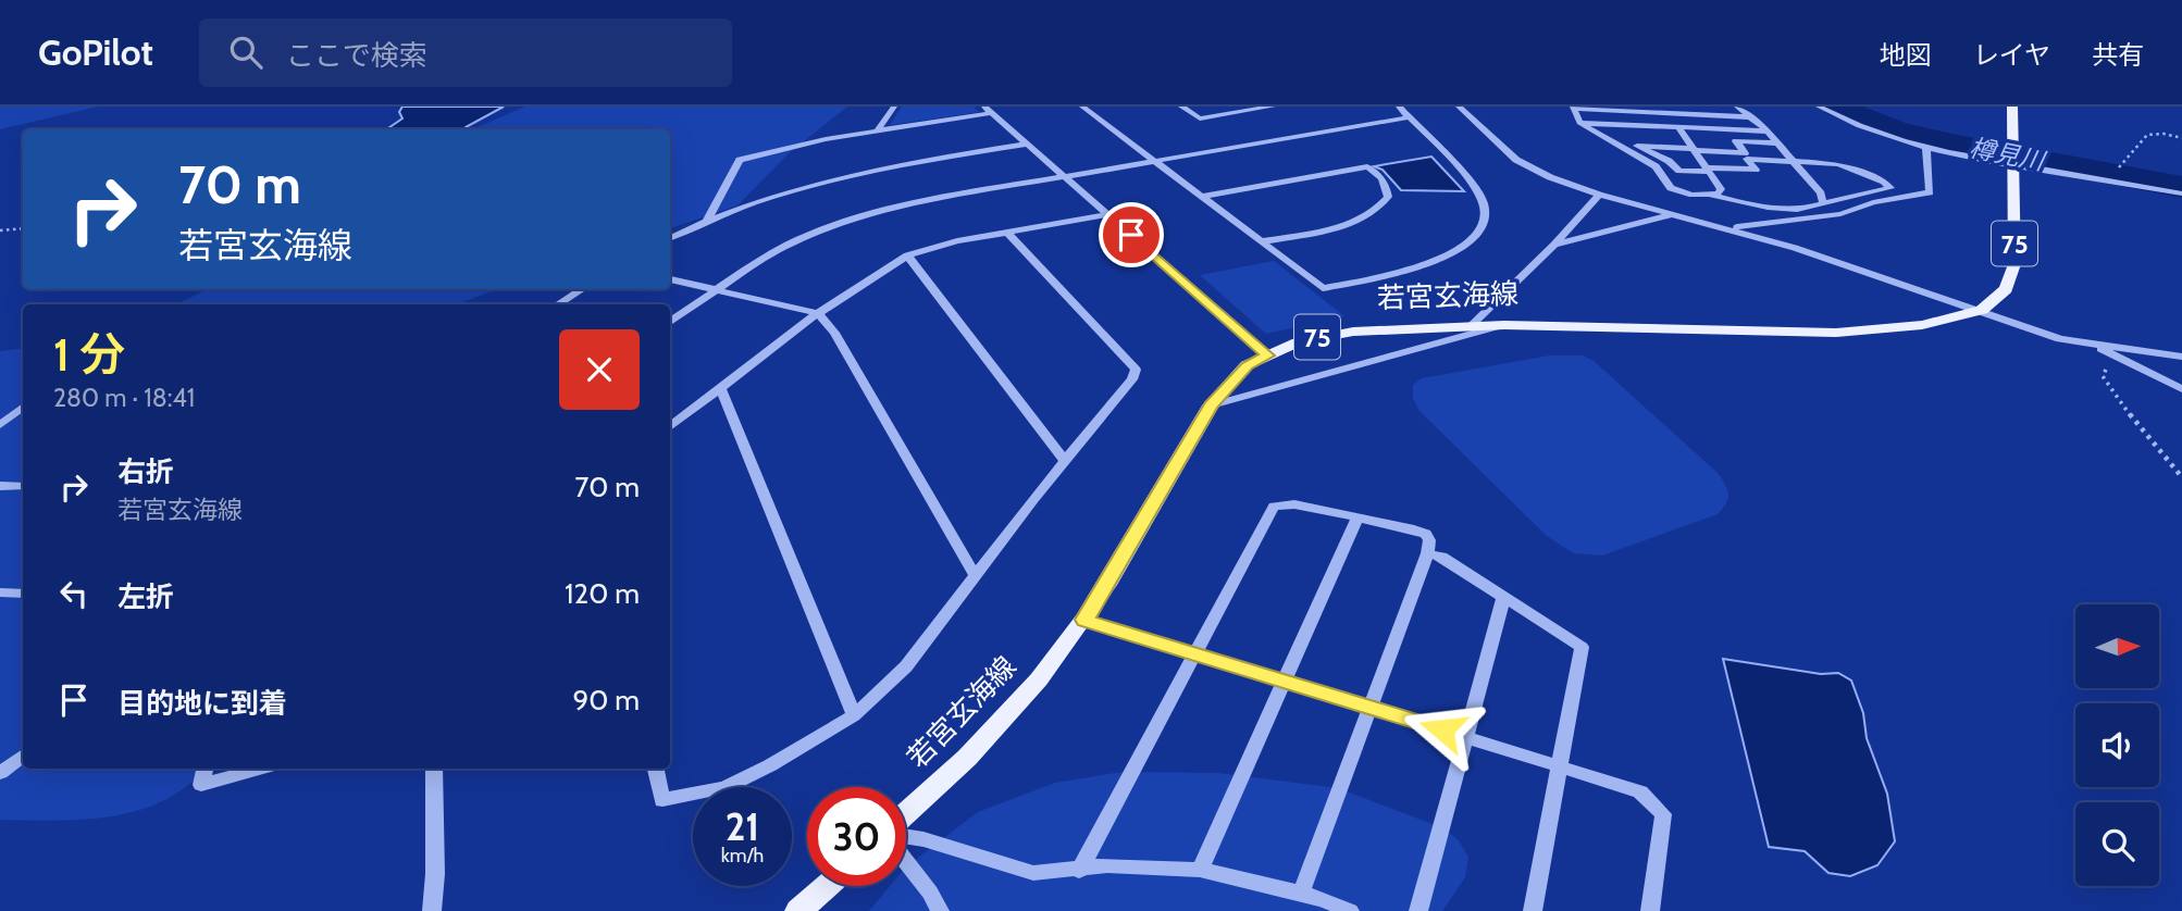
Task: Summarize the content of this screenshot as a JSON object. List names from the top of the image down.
{
  "streets": {
    "main road": ["75", "若宮玄海線"]
  },
  "crossings": [
    ["75", "若宮玄海線"]
  ],
  "water": ["樽見川"],
  "north": "right",
  "page": {
    "header": "GoPilot",
    "search": "ここで検索",
    "nav": ["地図", "レイヤ", "共有"],
    "turn": ["70 m", "若宮玄海線"],
    "heading": ["1 分", "280 m · 18:41"],
    "list": [
      {
        "name": "右折",
        "note": "若宮玄海線",
        "value": "70 m"
      },
      {
        "name": "左折",
        "value": "120 m"
      },
      {
        "name": "目的地に到着",
        "value": "90 m"
      }
    ],
    "speed": "21 km/h",
    "limit": "30"
  }
}
